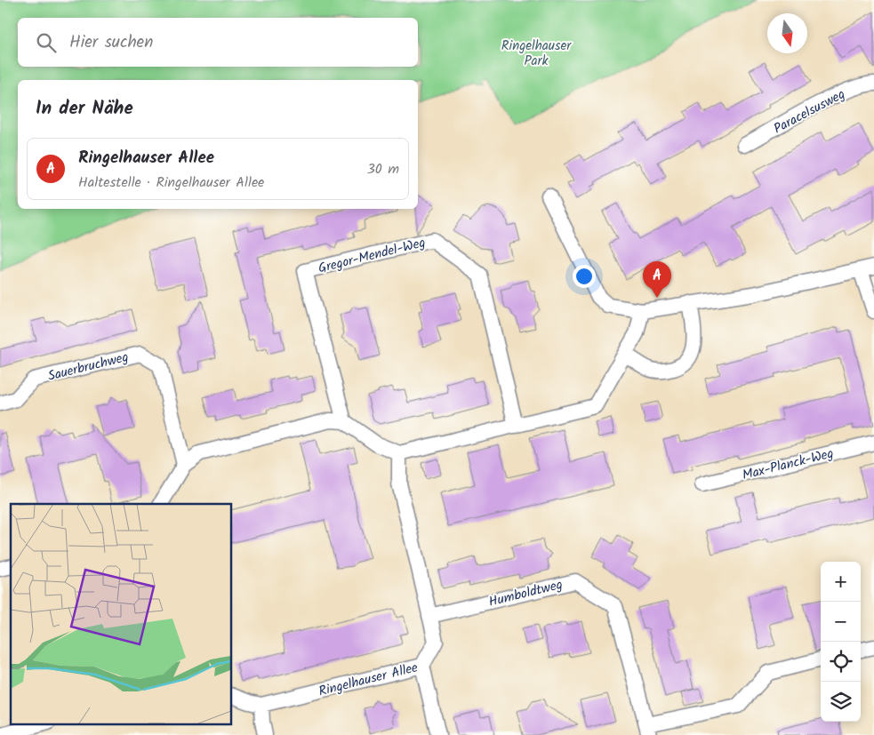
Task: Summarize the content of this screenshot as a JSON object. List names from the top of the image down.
{
  "streets": {
    "street": [
      "Paracelsusweg",
      "Gregor-Mendel-Weg",
      "Sauerbruchweg",
      "Max-Planck-Weg",
      "Humboldtweg",
      "Ringelhauser Allee"
    ]
  },
  "crossings": [
    ["Humboldtweg", "Ringelhauser Allee"]
  ],
  "parks": ["Ringelhauser Park"],
  "north": "bottom",
  "page": {
    "search": "Hier suchen",
    "heading": "In der Nähe",
    "list": [
      {
        "mark": "A",
        "name": "Ringelhauser Allee",
        "note": "Haltestelle · Ringelhauser Allee",
        "value": "30 m"
      }
    ],
    "pins": "A",
    "map_buttons": ["+", "−"]
  }
}
